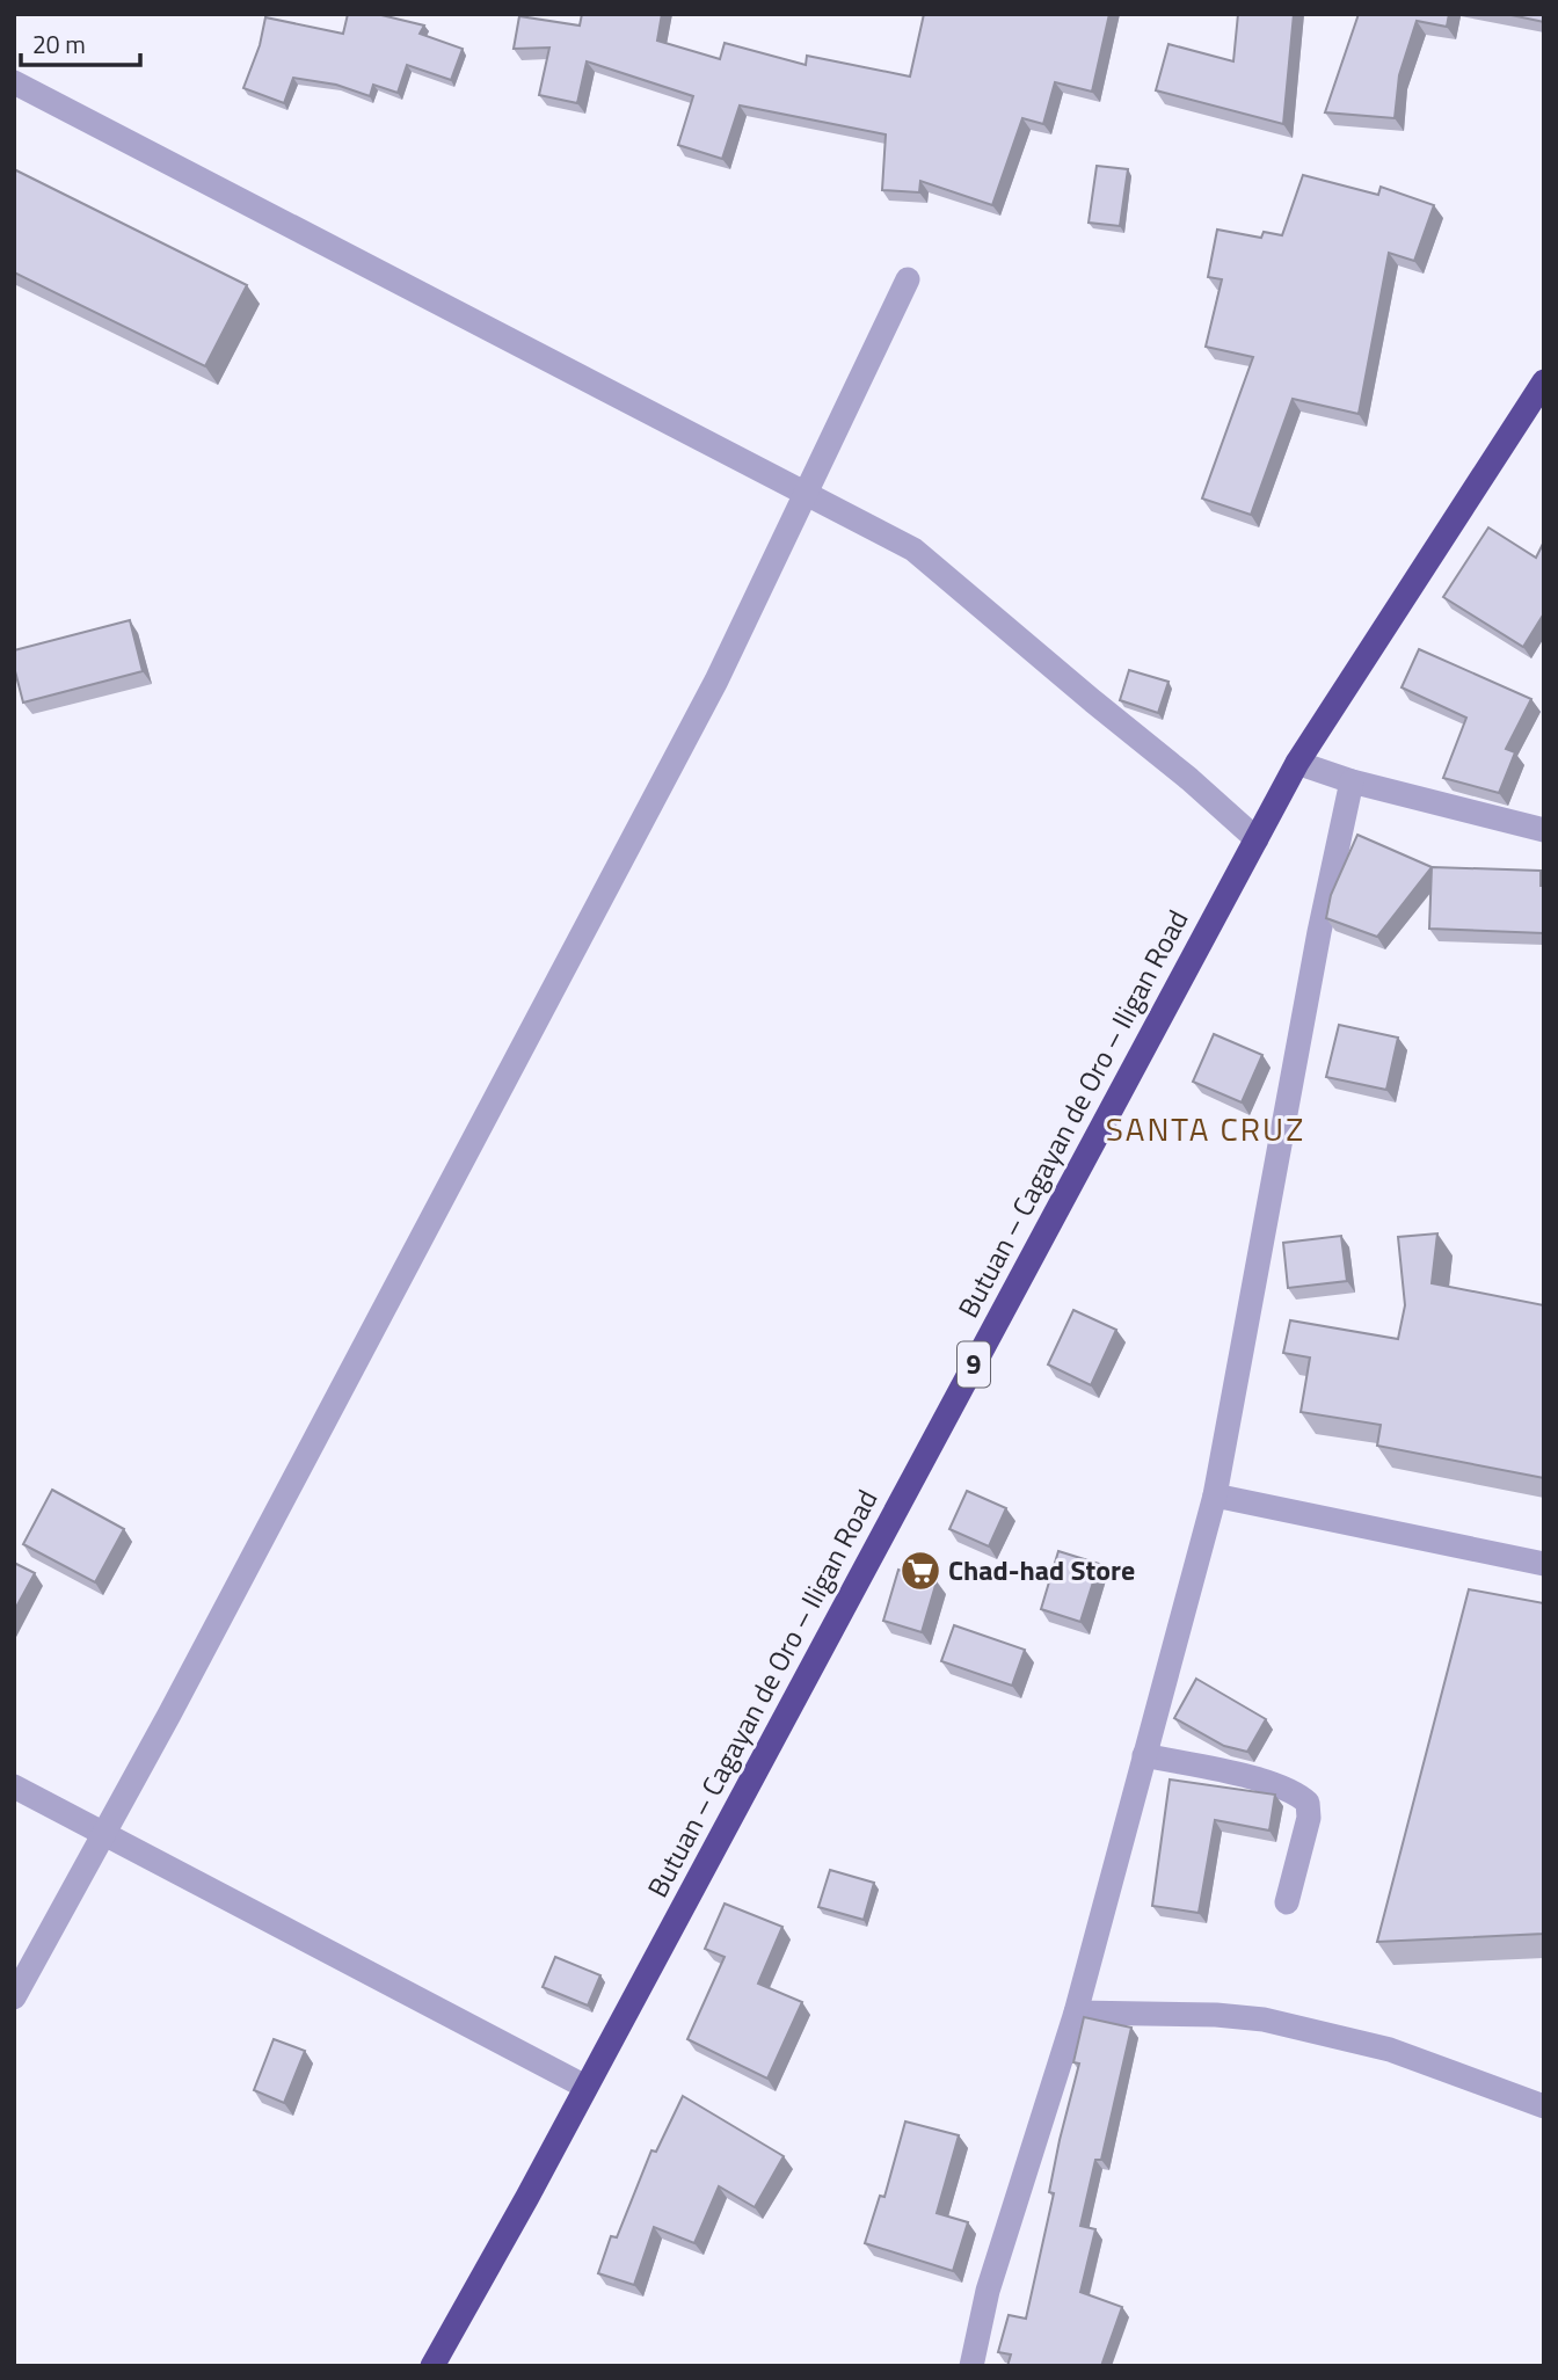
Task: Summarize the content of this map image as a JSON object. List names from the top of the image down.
{
  "streets": {
    "highway": ["Butuan – Cagayan de Oro – Iligan Road", "9"]
  },
  "districts": ["SANTA CRUZ"],
  "places": {
    "supermarket": ["Chad-had Store"]
  },
  "scale_bar": "20 m"
}
